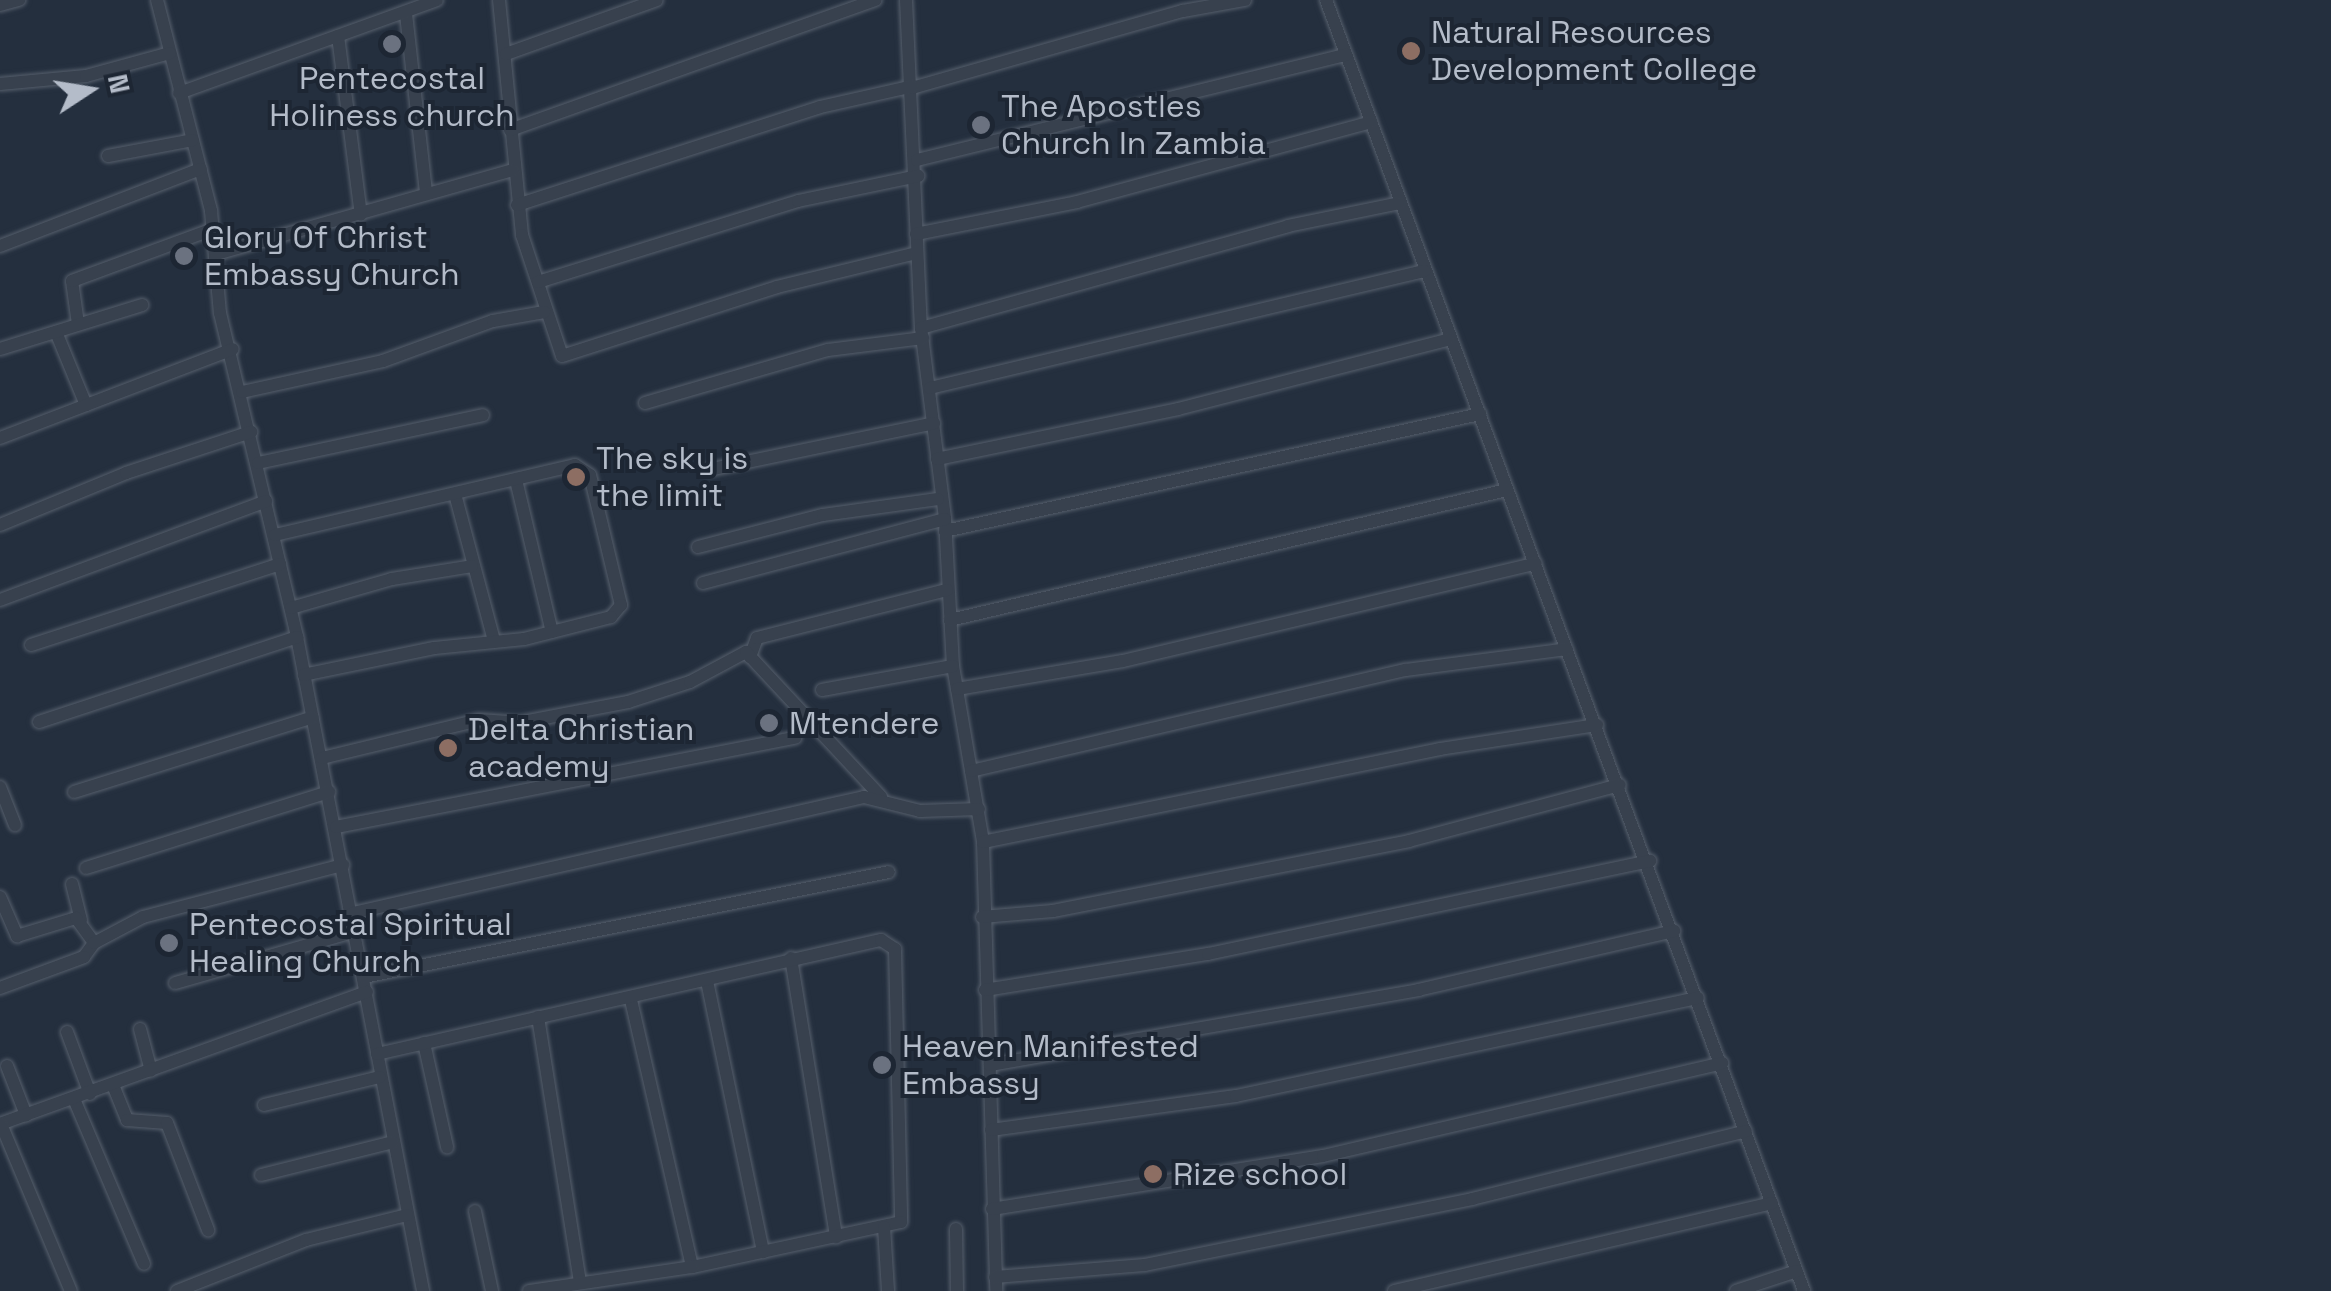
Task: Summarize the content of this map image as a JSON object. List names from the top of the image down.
{
  "places": [
    "Pentecostal Holiness church",
    "Natural Resources Development College",
    "The Apostles Church In Zambia",
    "Glory Of Christ Embassy Church",
    "The sky is the limit",
    "Mtendere",
    "Delta Christian academy",
    "Pentecostal Spiritual Healing Church",
    "Heaven Manifested Embassy",
    "Rize school"
  ],
  "north": "right"
}
